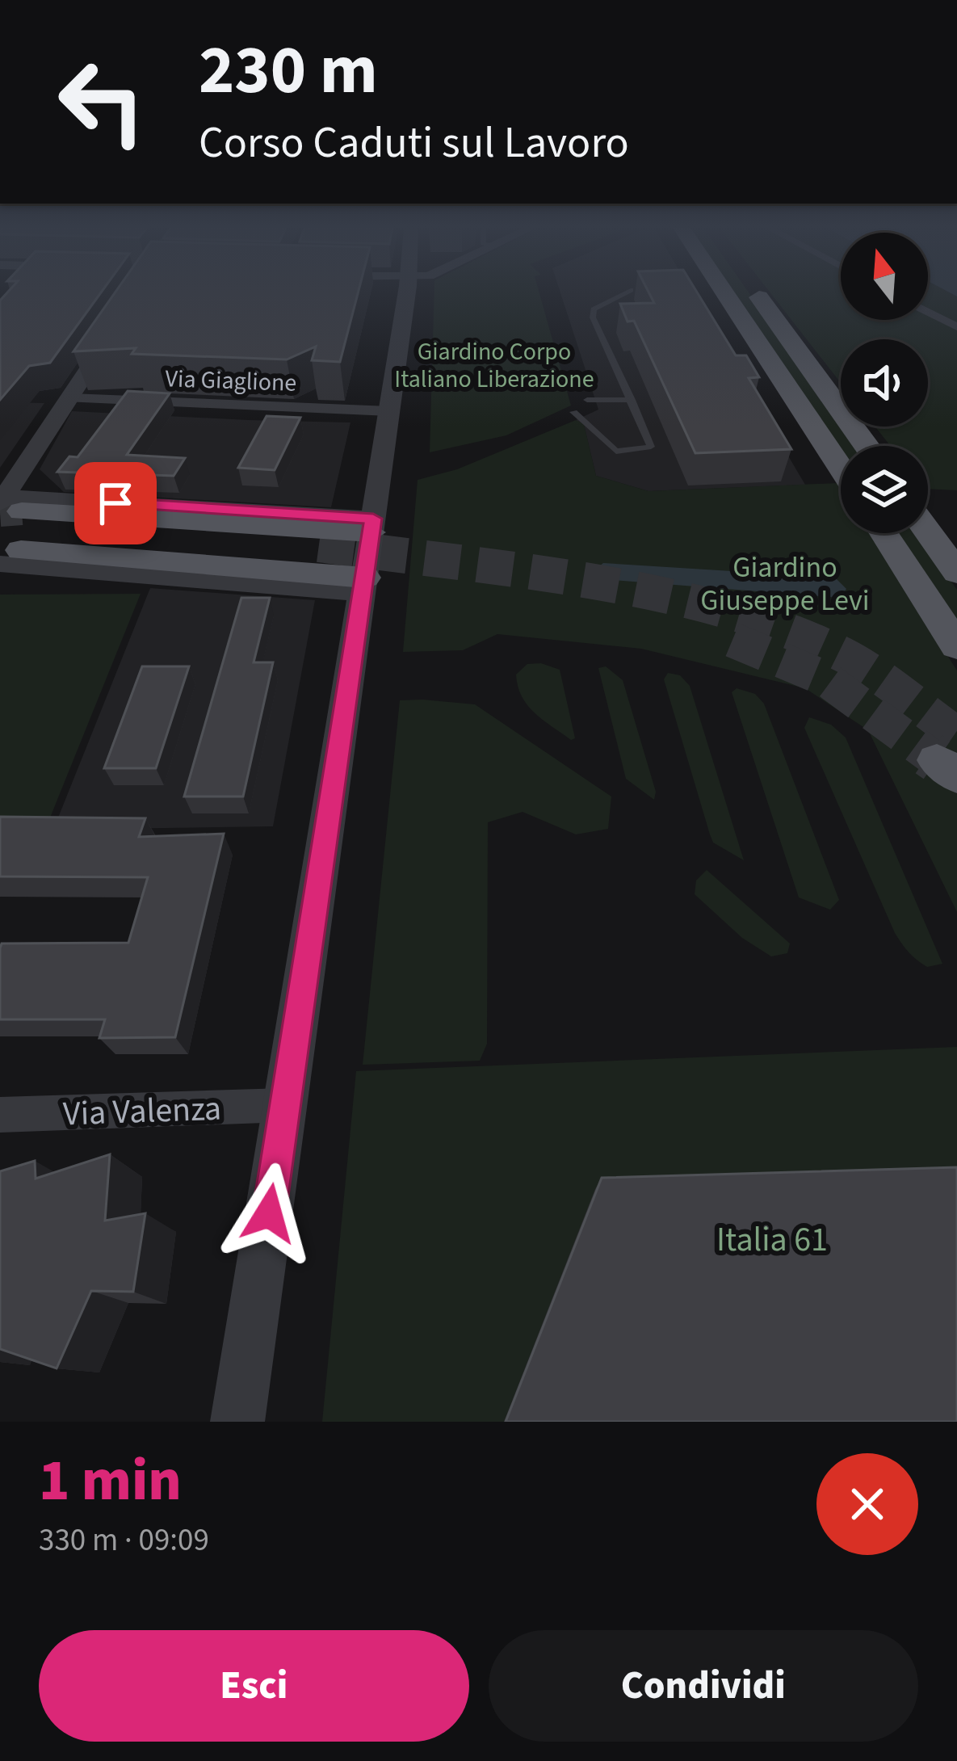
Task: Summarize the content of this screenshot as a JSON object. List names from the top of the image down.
{
  "streets": {
    "street": ["Via Giaglione", "Via Valenza"]
  },
  "parks": ["Giardino Corpo Italiano Liberazione", "Giardino Giuseppe Levi", "Italia 61"],
  "north": "top",
  "page": {
    "turn": ["230 m", "Corso Caduti sul Lavoro"],
    "heading": ["1 min", "330 m · 09:09"],
    "buttons": ["Esci", "Condividi"]
  }
}
